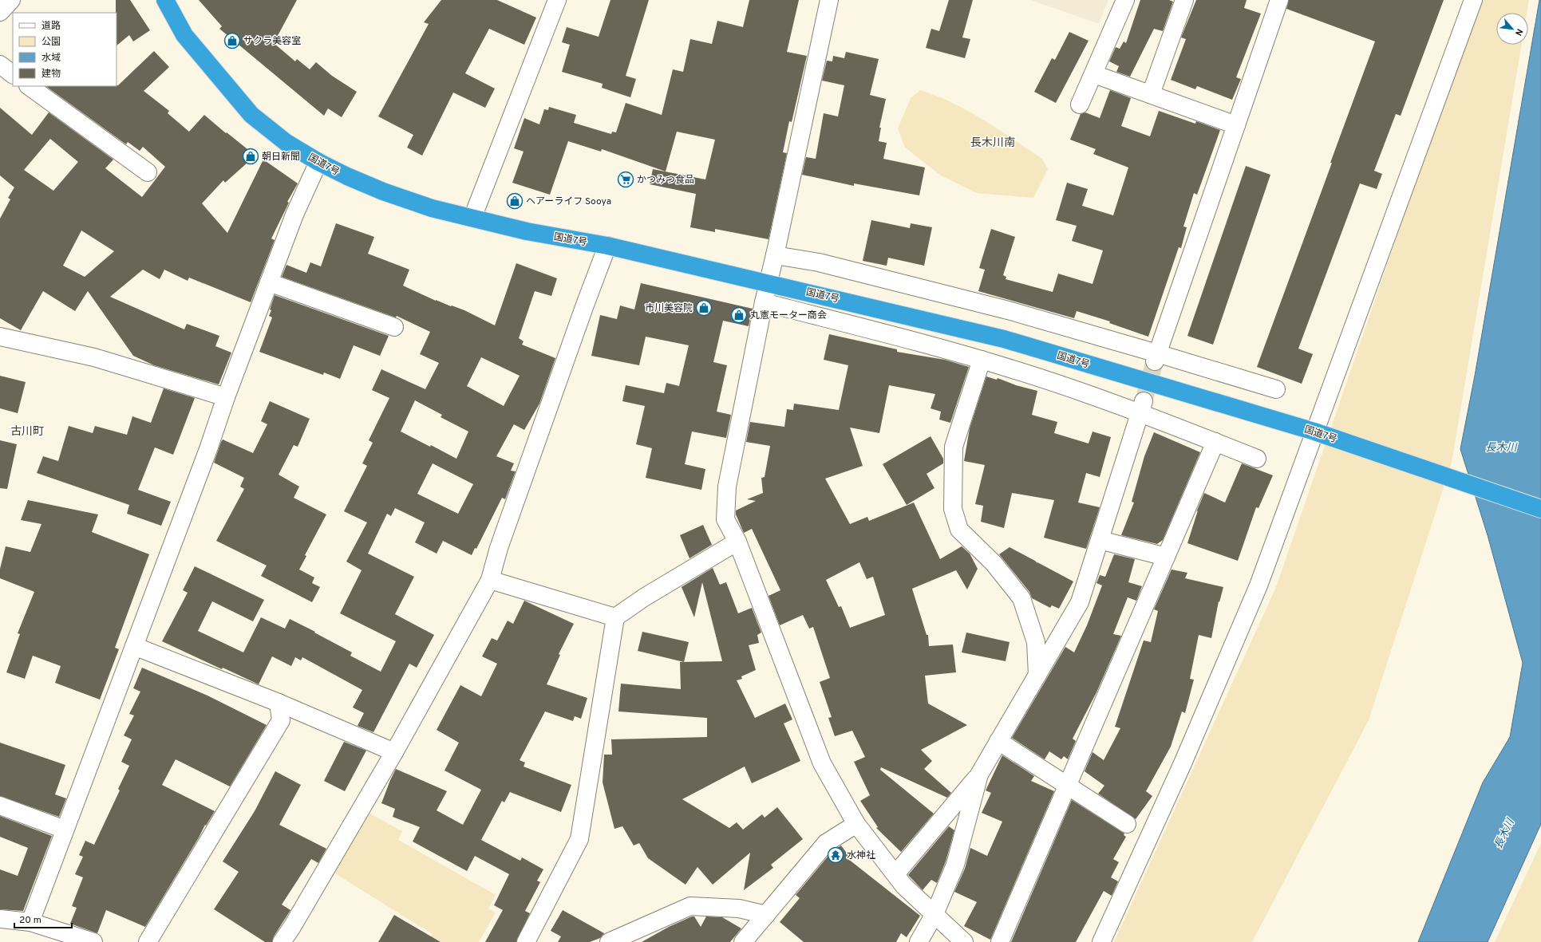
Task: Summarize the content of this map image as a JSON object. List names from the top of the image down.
{
  "streets": {
    "highway": ["国道7号"]
  },
  "districts": ["長木川南", "古川町"],
  "water": ["長木川"],
  "places": {
    "shop": [
      "サクラ美容室",
      "朝日新聞",
      "ヘアーライフ Sooya",
      "市川美容院",
      "丸憲モーター商会"
    ],
    "supermarket": ["かつみつ食品"],
    "temple": ["水神社"]
  },
  "legend": [
    "道路",
    "公園",
    "水域",
    "建物"
  ],
  "scale_bar": "20 m",
  "north": "bottom right"
}
